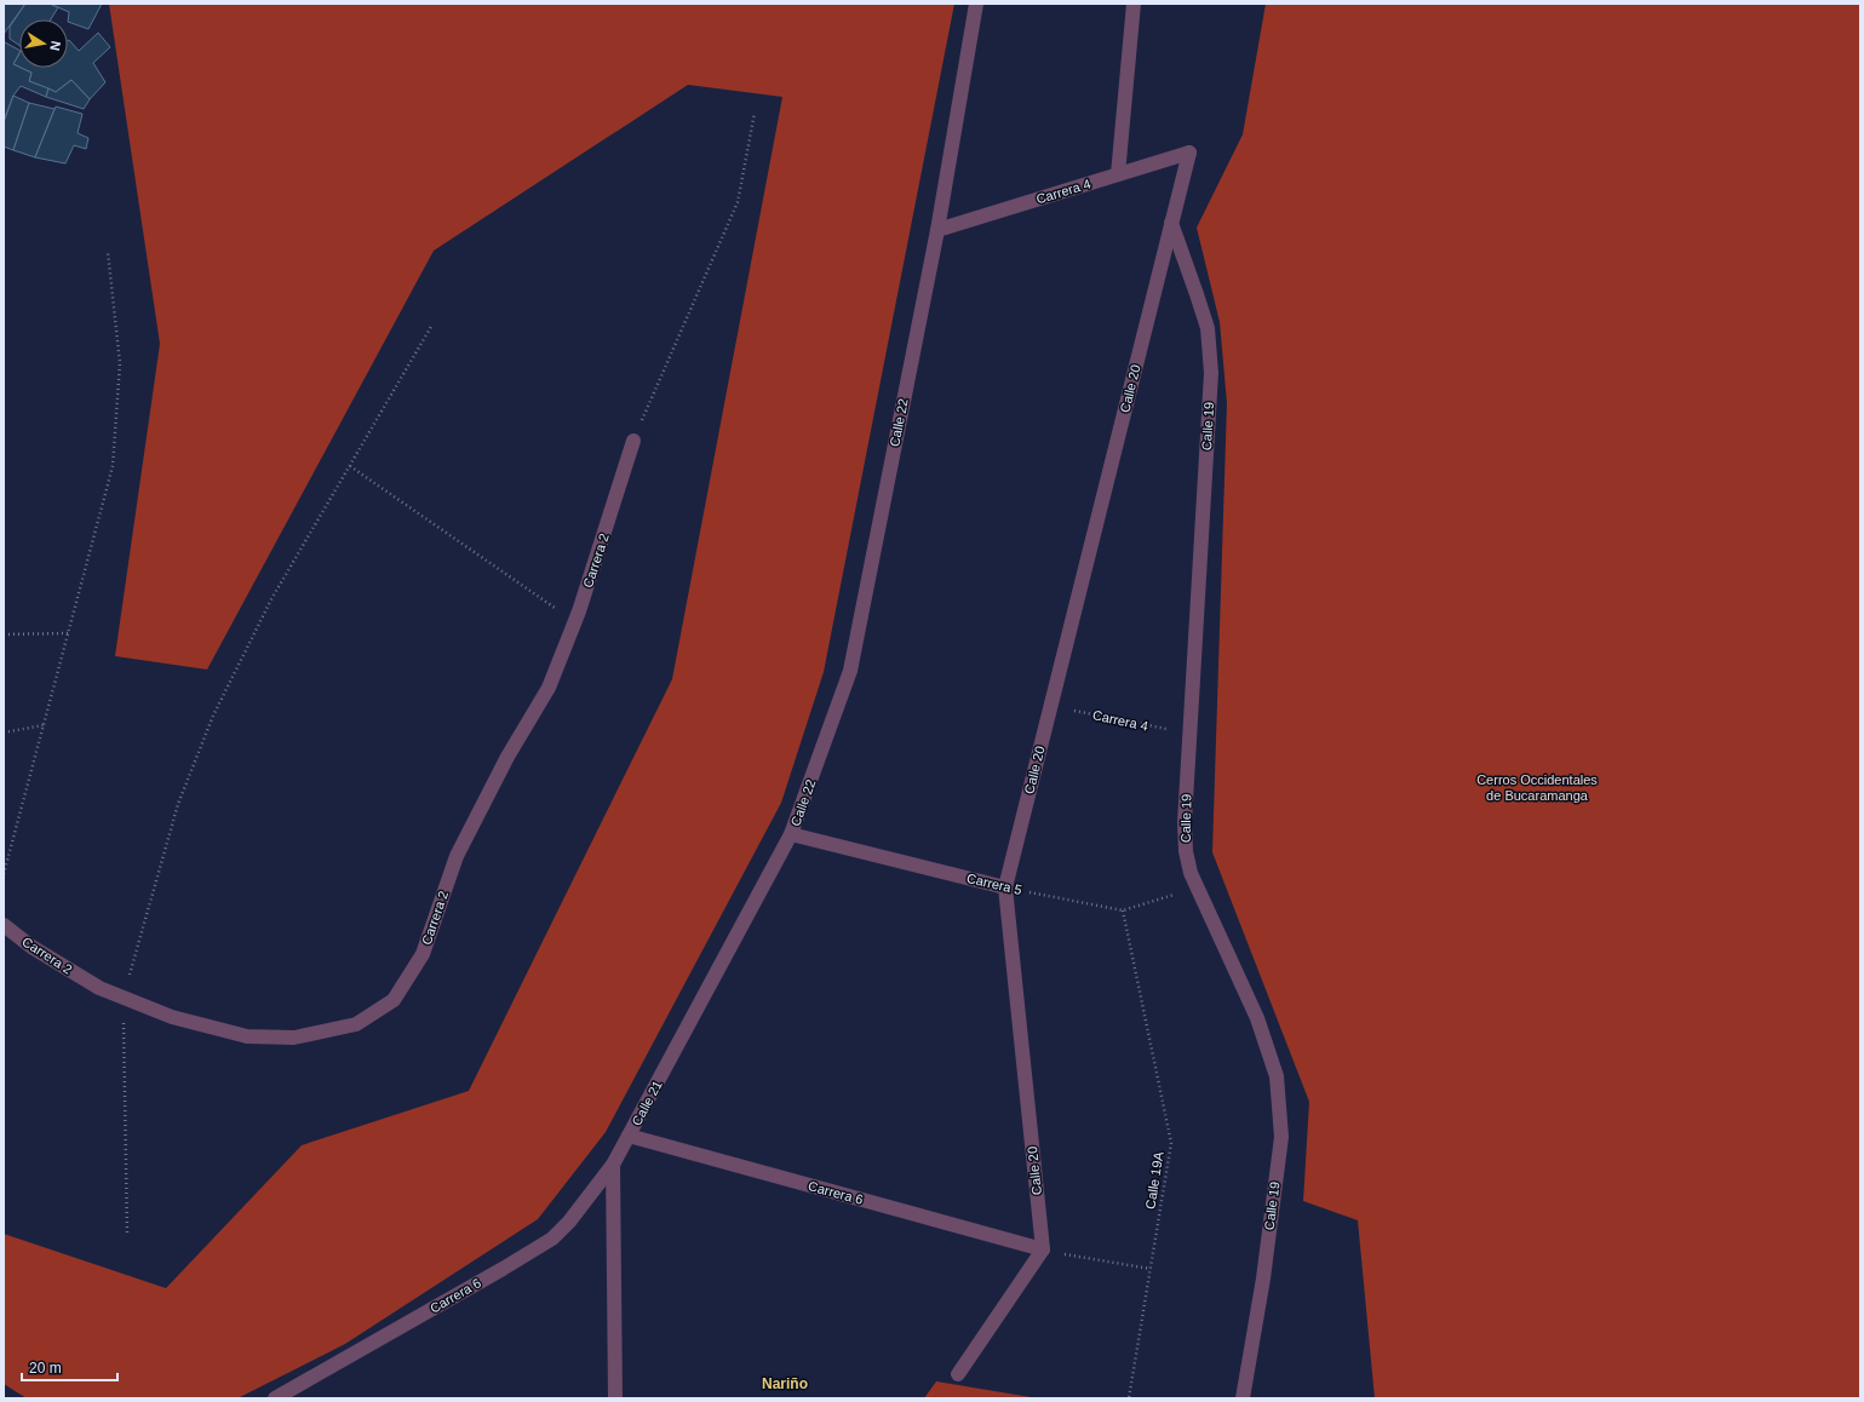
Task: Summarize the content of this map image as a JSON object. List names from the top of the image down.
{
  "streets": {
    "street": [
      "Carrera 4",
      "Calle 20",
      "Calle 22",
      "Calle 19",
      "Carrera 2",
      "Carrera 5",
      "Calle 21",
      "Carrera 6"
    ],
    "path": ["Calle 19A"]
  },
  "crossings": [
    ["Carrera 4", "Calle 20"],
    ["Carrera 4", "Calle 22"],
    ["Carrera 4", "Calle 19"],
    ["Calle 20", "Calle 19"],
    ["Calle 20", "Carrera 5"],
    ["Calle 20", "Carrera 6"],
    ["Calle 22", "Carrera 5"],
    ["Calle 22", "Calle 21"],
    ["Calle 19", "Carrera 5"],
    ["Carrera 5", "Calle 21"],
    ["Carrera 5", "Calle 19A"],
    ["Calle 21", "Carrera 6"]
  ],
  "districts": ["Nariño"],
  "parks": ["Cerros Occidentales de Bucaramanga"],
  "scale_bar": "20 m",
  "north": "right"
}
